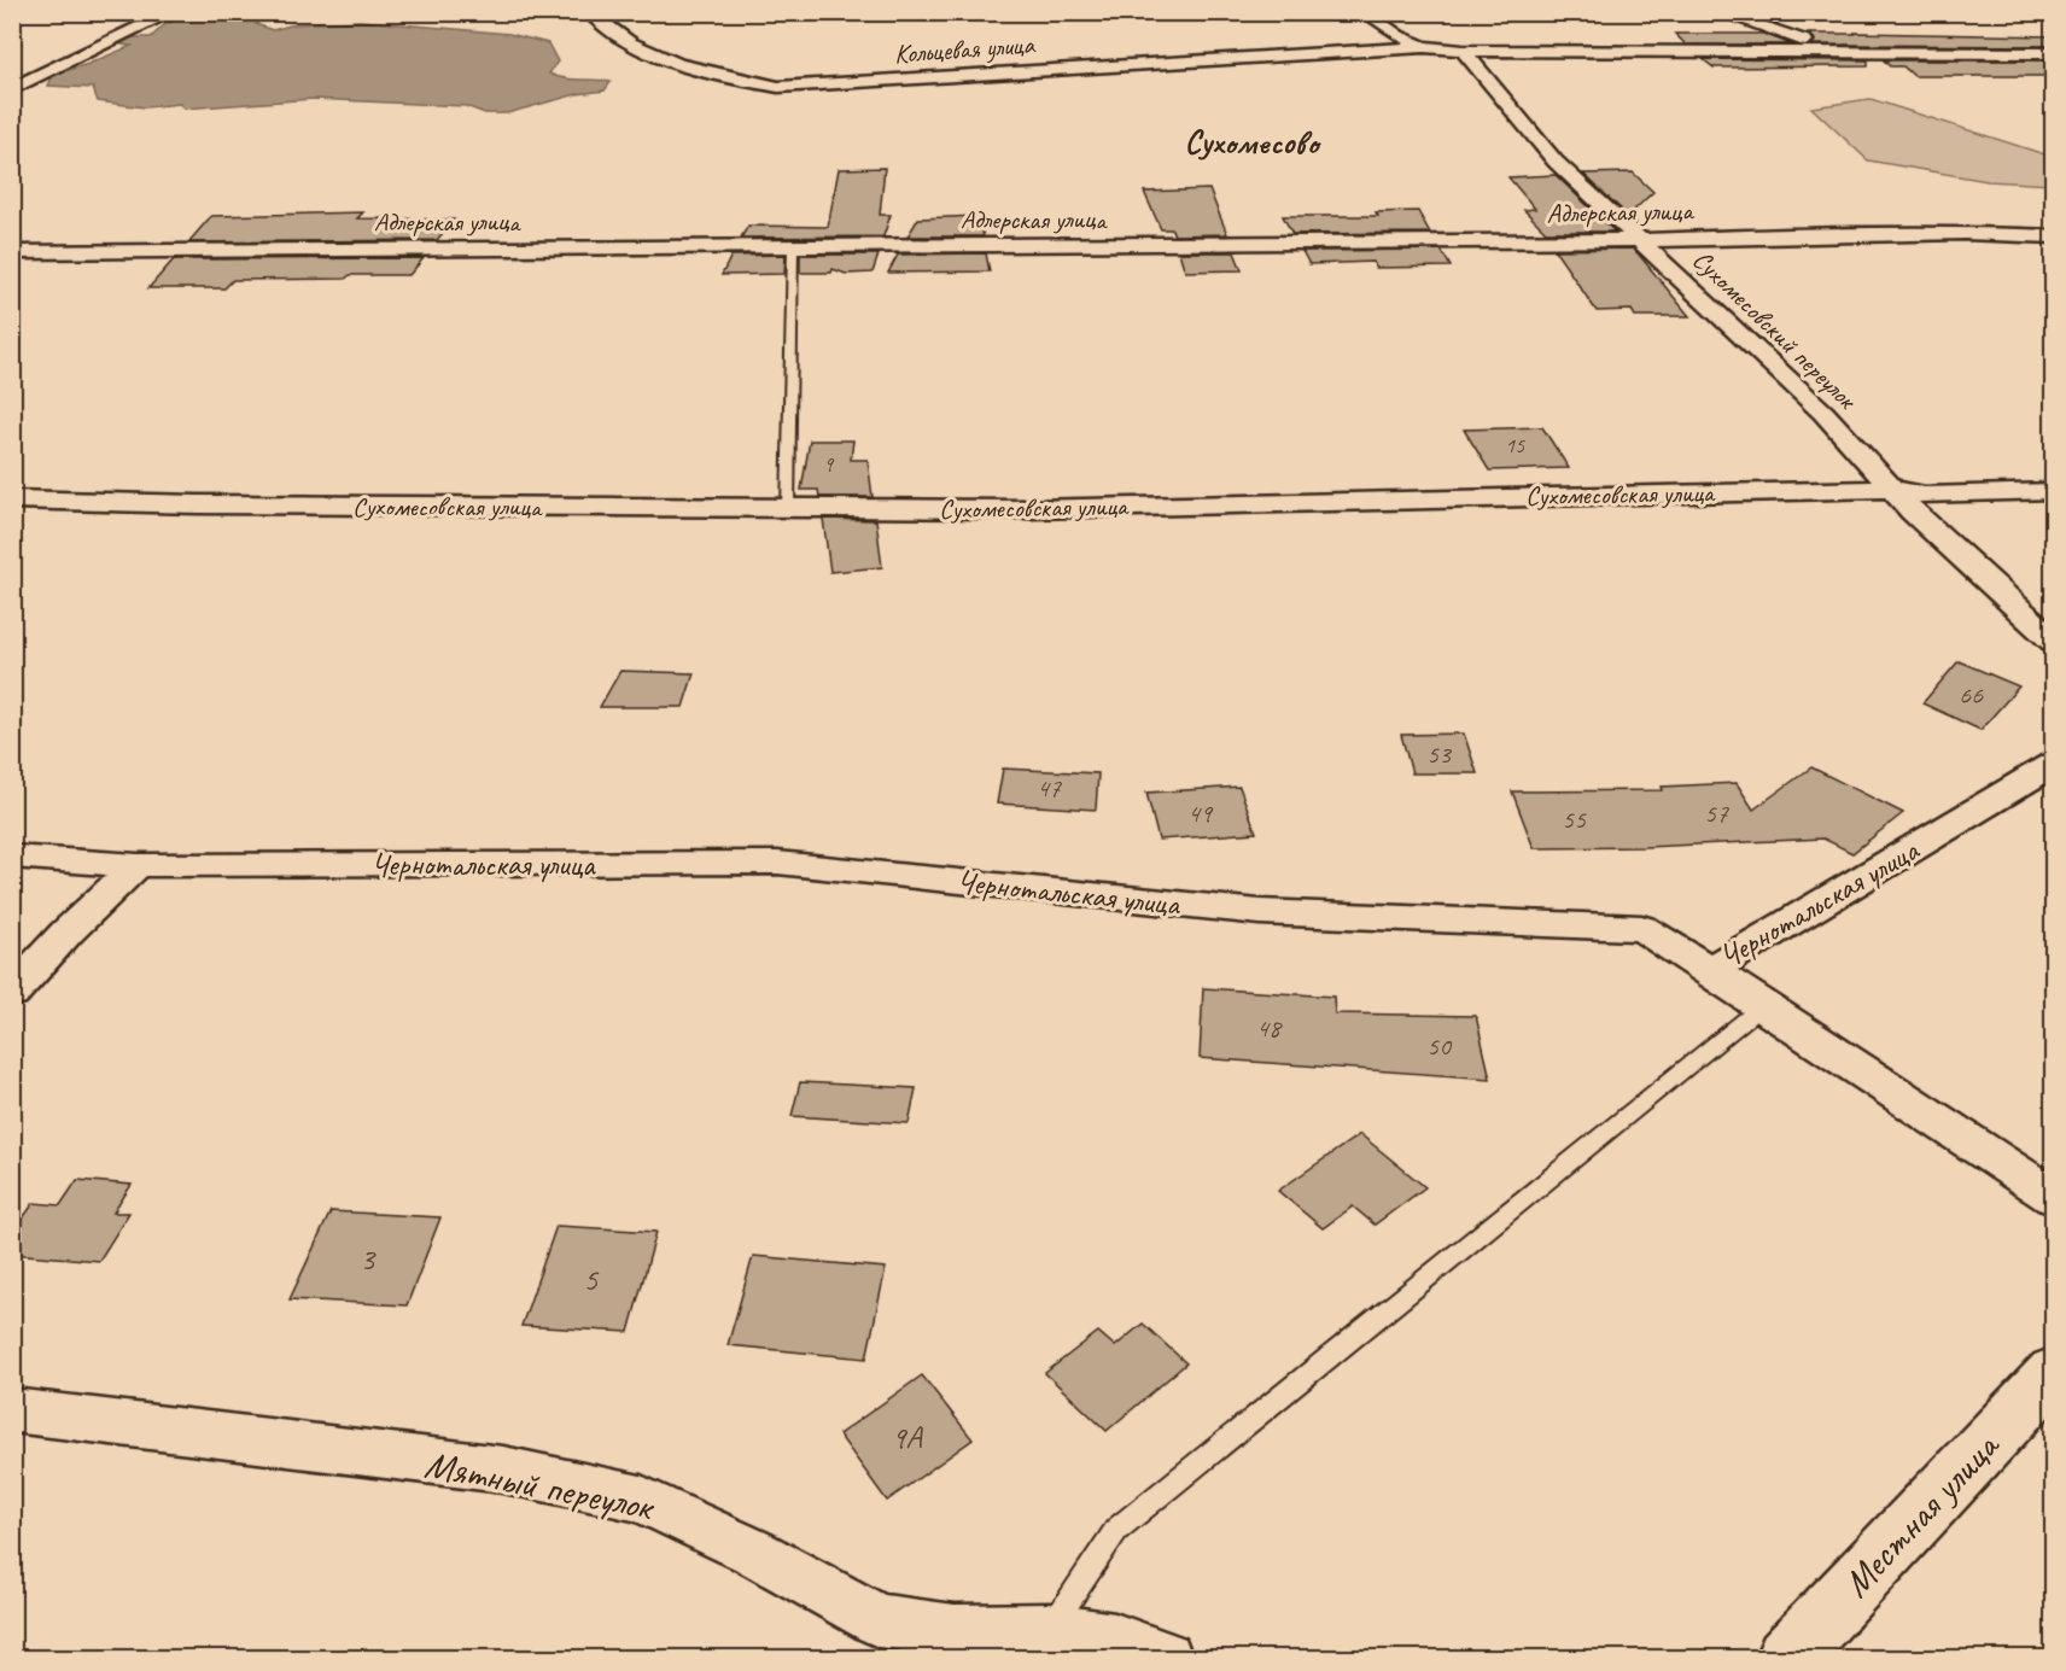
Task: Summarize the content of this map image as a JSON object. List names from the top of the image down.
{
  "streets": {
    "main road": ["Местная улица"],
    "street": [
      "Кольцевая улица",
      "Адлерская улица",
      "Сухомесовский переулок",
      "Сухомесовская улица",
      "Чернотальская улица",
      "Мятный переулок"
    ]
  },
  "crossings": [
    ["Кольцевая улица", "Сухомесовский переулок"],
    ["Адлерская улица", "Сухомесовский переулок"],
    ["Сухомесовский переулок", "Сухомесовская улица"]
  ],
  "districts": ["Сухомесово"],
  "house_numbers": [
    "15",
    "9",
    "66",
    "53",
    "47",
    "49",
    "57",
    "55",
    "48",
    "50",
    "3",
    "5",
    "9А"
  ]
}
